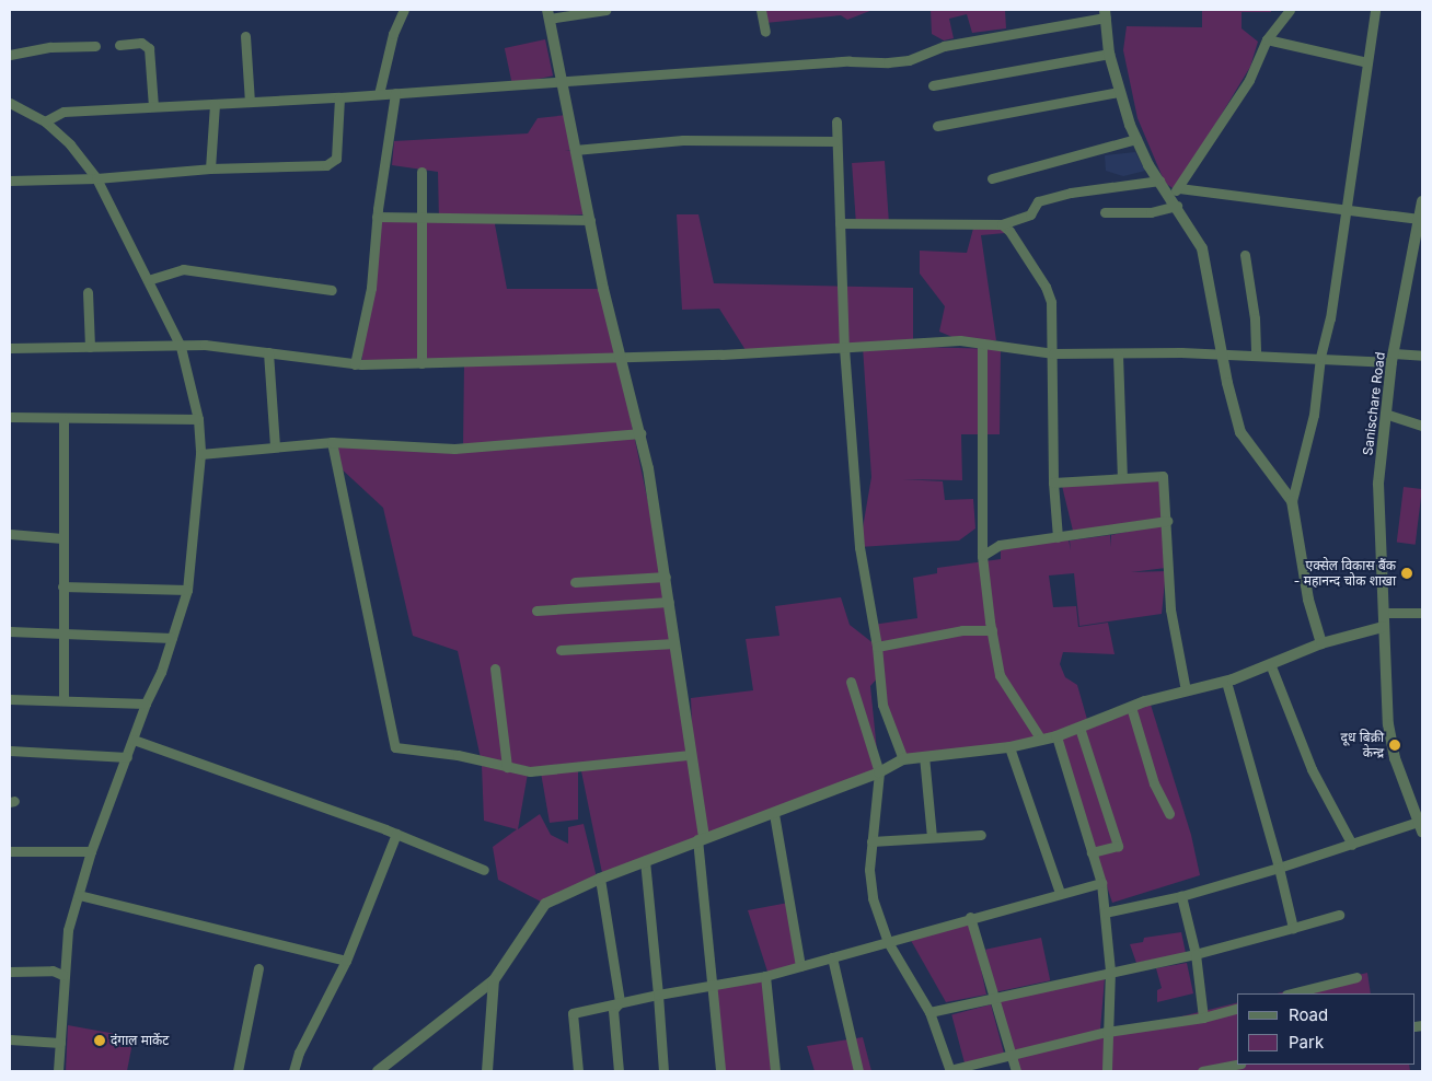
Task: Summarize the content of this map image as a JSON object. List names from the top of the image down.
{
  "streets": {
    "street": ["Sanischare Road"]
  },
  "places": ["एक्सेल विकास बैंक - महानन्द चोक शाखा", "दूध बिक्री केन्द्र", "दंगाल मार्केट"],
  "legend": ["Road", "Park"]
}
